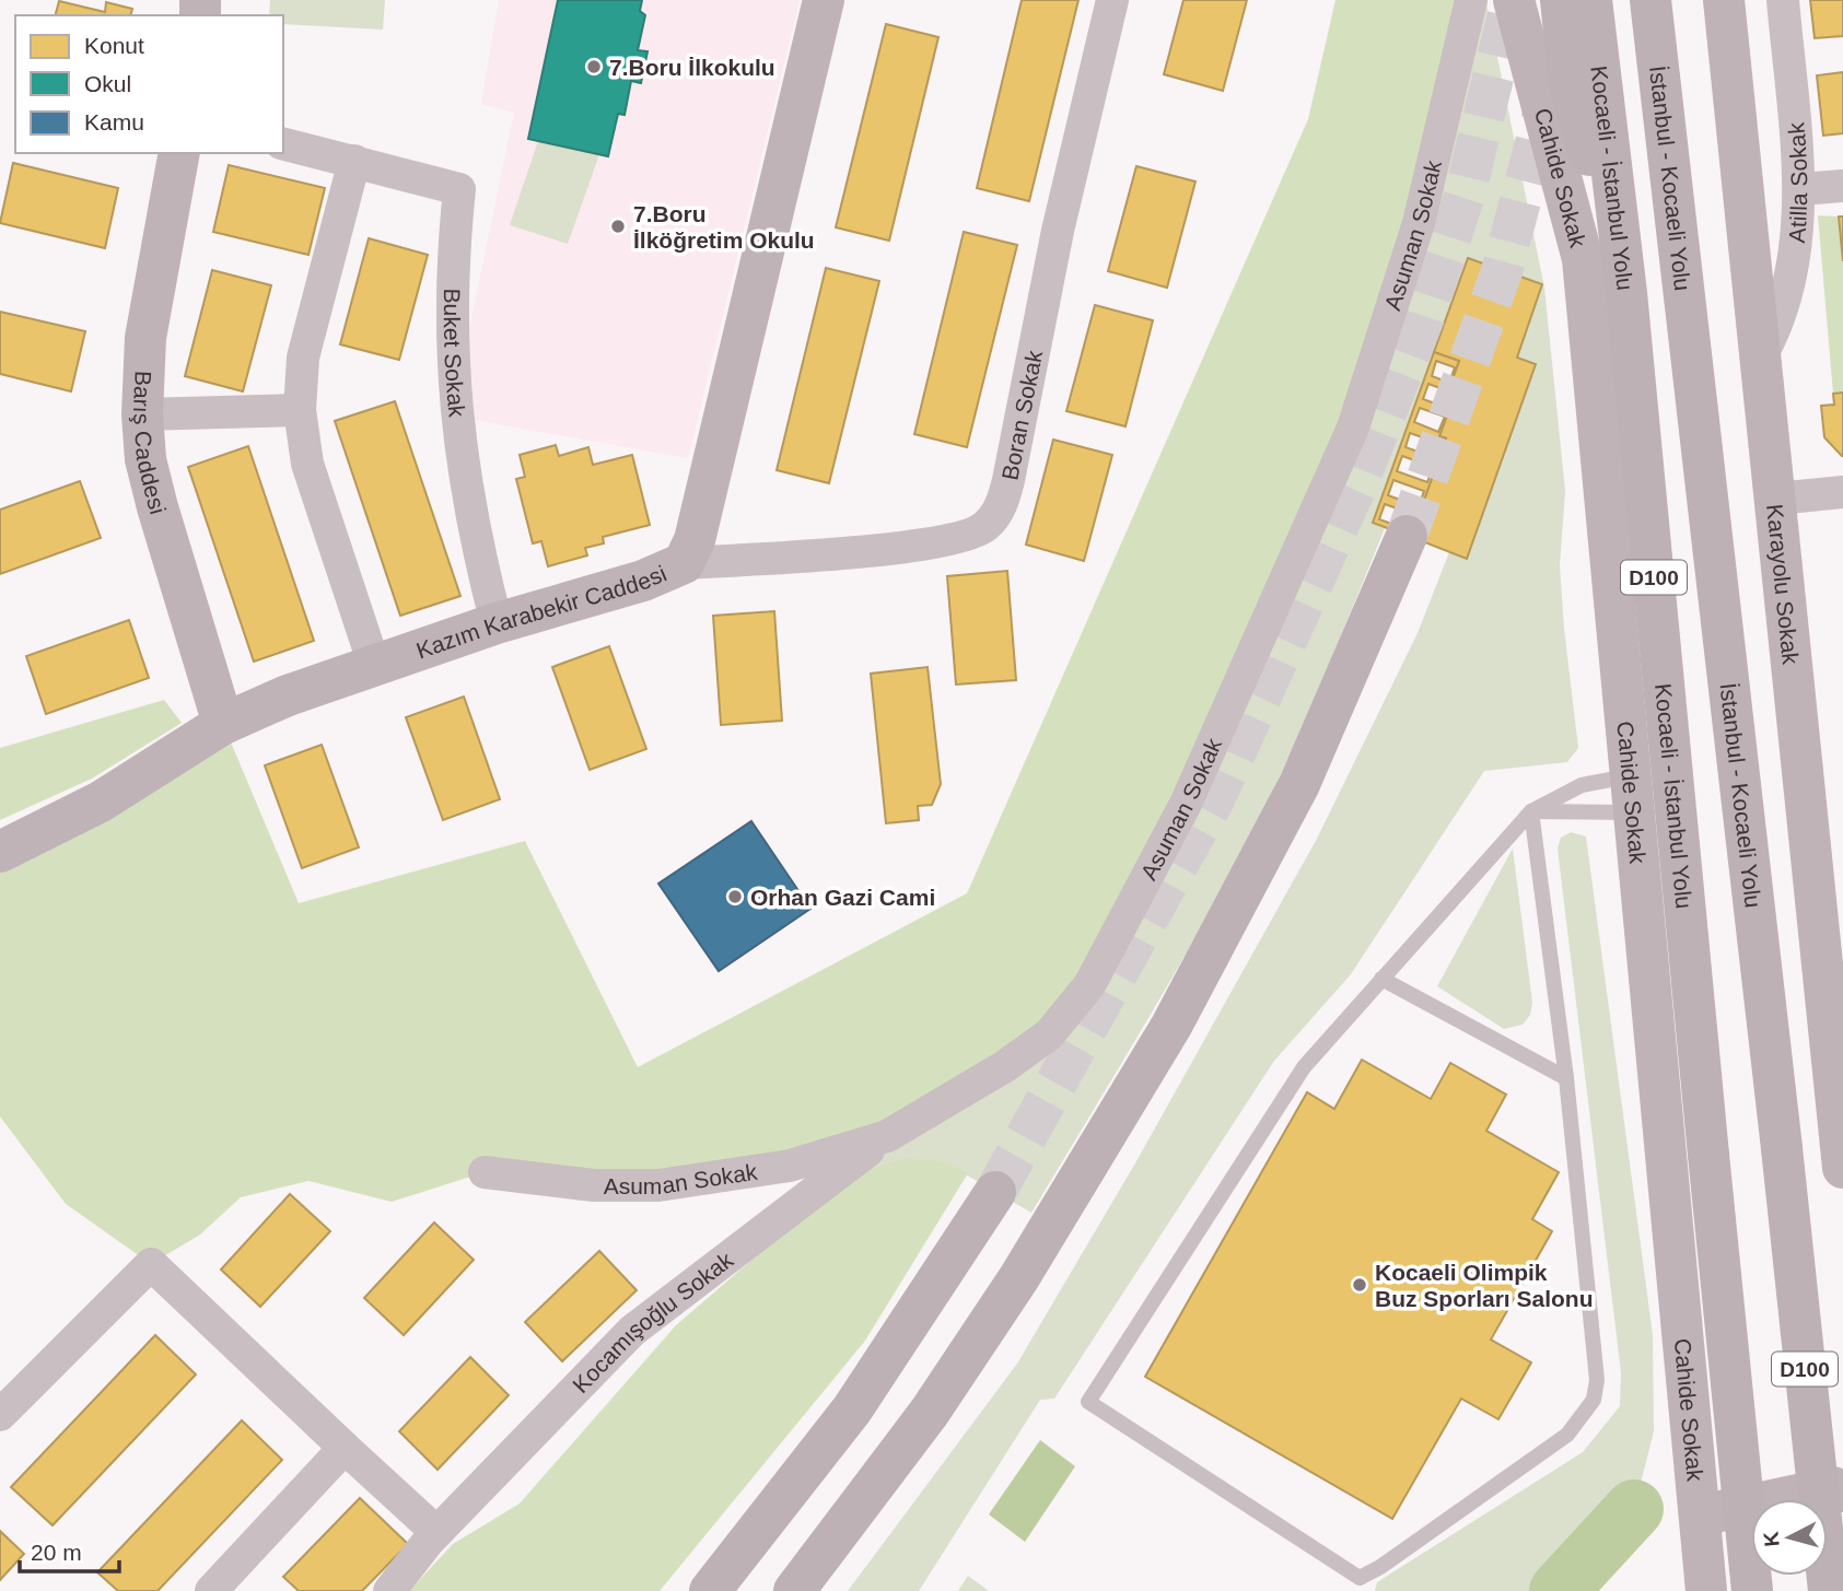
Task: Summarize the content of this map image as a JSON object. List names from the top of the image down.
{
  "streets": {
    "highway": ["Kocaeli - İstanbul Yolu", "İstanbul - Kocaeli Yolu", "D100"],
    "main road": [
      "Cahide Sokak",
      "Barış Caddesi",
      "Karayolu Sokak",
      "Kazım Karabekir Caddesi"
    ],
    "street": [
      "Atilla Sokak",
      "Asuman Sokak",
      "Buket Sokak",
      "Boran Sokak",
      "Kocamışoğlu Sokak"
    ]
  },
  "crossings": [
    ["Atilla Sokak", "Karayolu Sokak"],
    ["Asuman Sokak", "Kocamışoğlu Sokak"],
    ["Buket Sokak", "Kazım Karabekir Caddesi"],
    ["Boran Sokak", "Kazım Karabekir Caddesi"],
    ["Barış Caddesi", "Kazım Karabekir Caddesi"]
  ],
  "places": [
    "7.Boru İlkokulu",
    "7.Boru İlköğretim Okulu",
    "Orhan Gazi Cami",
    "Kocaeli Olimpik Buz Sporları Salonu"
  ],
  "legend": ["Konut", "Okul", "Kamu"],
  "scale_bar": "20 m",
  "north": "left"
}
